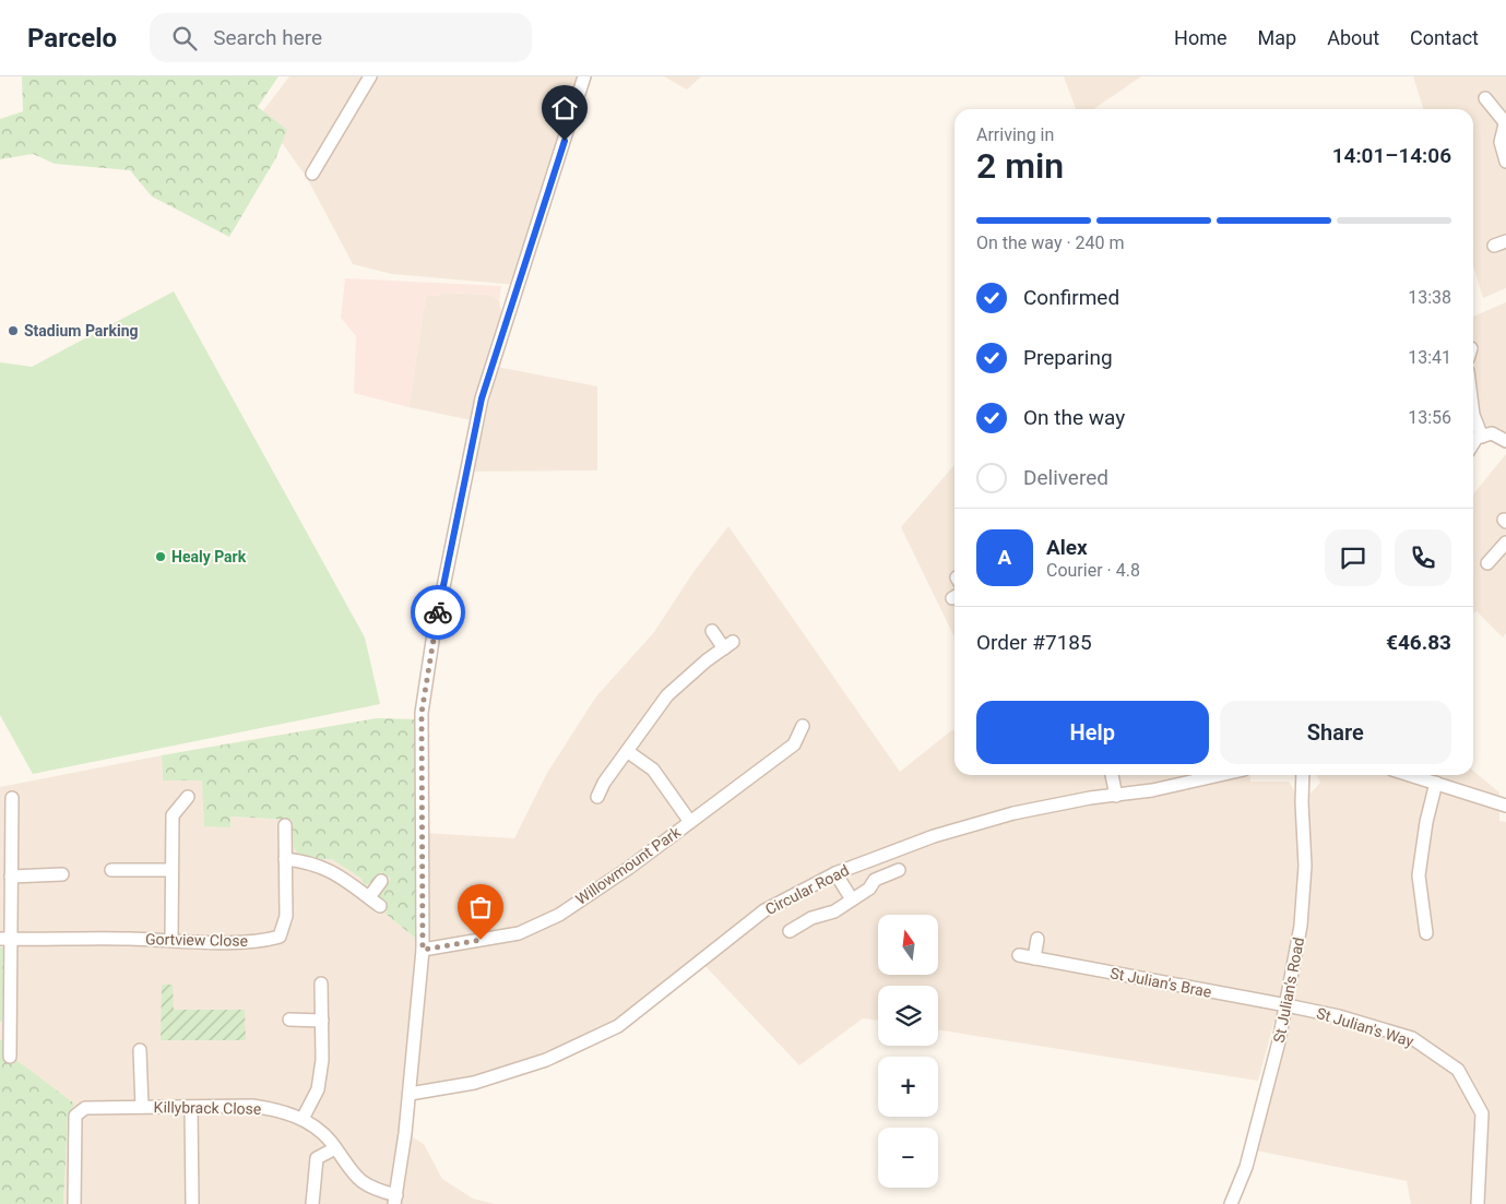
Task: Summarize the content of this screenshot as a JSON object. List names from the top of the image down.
{
  "streets": {
    "street": [
      "Willowmount Park",
      "Circular Road",
      "Gortview Close",
      "St Julian's Brae",
      "St Julian's Road",
      "St Julian's Way",
      "Killybrack Close"
    ]
  },
  "crossings": [
    ["St Julian's Brae", "St Julian's Road"],
    ["St Julian's Brae", "St Julian's Way"],
    ["St Julian's Road", "St Julian's Way"]
  ],
  "places": ["Stadium Parking", "Healy Park"],
  "north": "top",
  "page": {
    "header": "Parcelo",
    "search": "Search here",
    "nav": [
      "Home",
      "Map",
      "About",
      "Contact"
    ],
    "heading": ["2 min", "Arriving in", "14:01–14:06"],
    "panel": [
      "Alex",
      "Courier · 4.8",
      "Order #7185",
      "€46.83"
    ],
    "bar": "On the way · 240 m",
    "list": [
      ["Confirmed", "13:38"],
      ["Preparing", "13:41"],
      ["On the way", "13:56"],
      "Delivered"
    ],
    "round": "A",
    "buttons": ["Help", "Share"],
    "map_buttons": ["+", "−"]
  }
}
